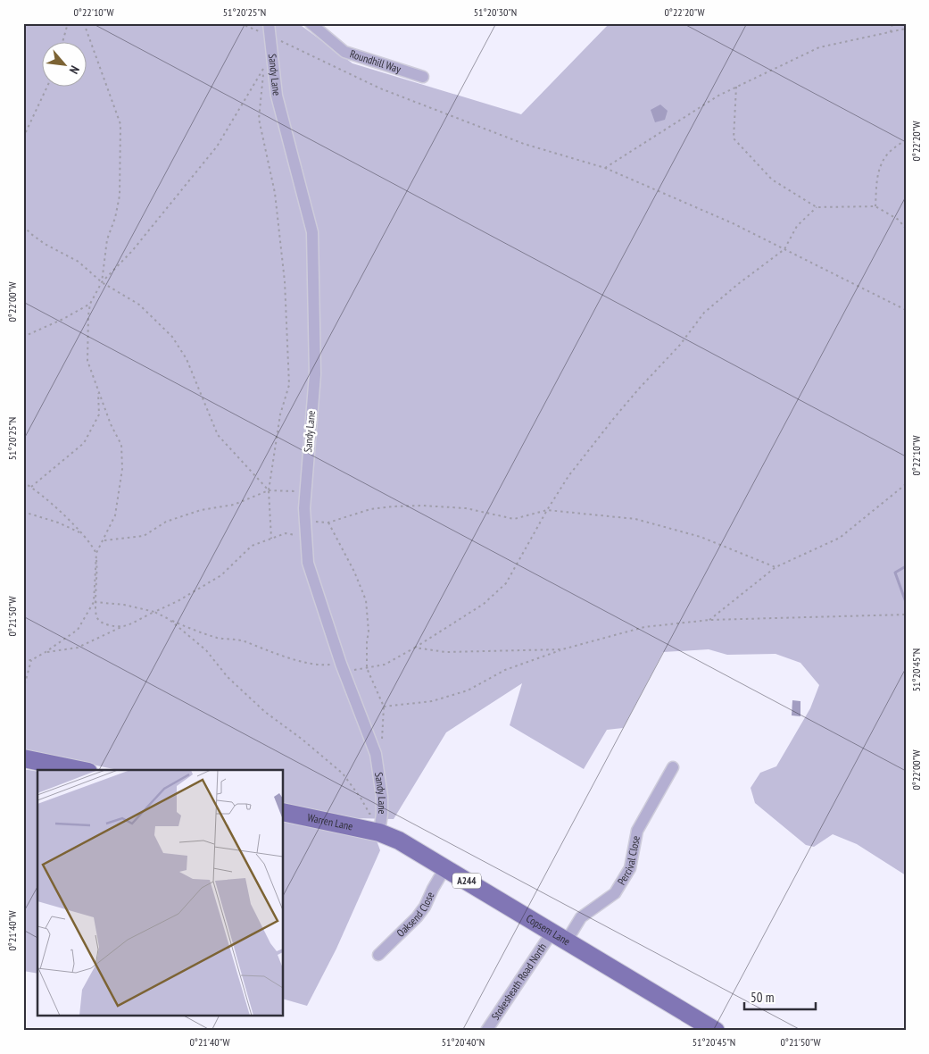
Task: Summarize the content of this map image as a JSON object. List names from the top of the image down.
{
  "streets": {
    "main road": ["Warren Lane", "A244", "Copsem Lane"],
    "street": [
      "Roundhill Way",
      "Sandy Lane",
      "Percival Close",
      "Oaksend Close",
      "Stokesheath Road North"
    ]
  },
  "crossings": [
    ["Sandy Lane", "Warren Lane"],
    ["Sandy Lane", "Copsem Lane"],
    ["Warren Lane", "Copsem Lane"],
    ["Percival Close", "Copsem Lane"],
    ["Percival Close", "Stokesheath Road North"],
    ["Oaksend Close", "Copsem Lane"],
    ["Copsem Lane", "Stokesheath Road North"]
  ],
  "scale_bar": "50 m",
  "north": "bottom right",
  "coordinates": [
    "0°22'10\"W",
    "51°20'25\"N",
    "51°20'30\"N",
    "0°22'20\"W",
    "0°22'00\"W",
    "0°21'50\"W",
    "51°20'45\"N",
    "0°21'40\"W",
    "51°20'40\"N"
  ]
}
